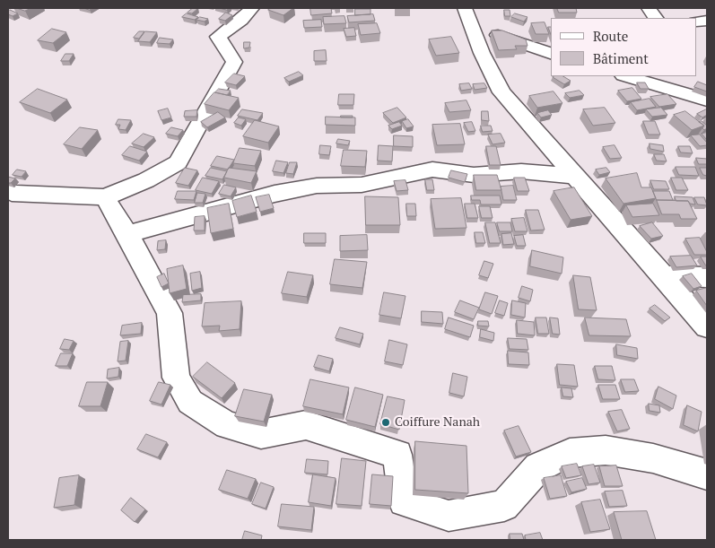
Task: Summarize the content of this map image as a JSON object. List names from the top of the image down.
{
  "places": ["Coiffure Nanah"],
  "legend": ["Route", "Bâtiment"]
}
